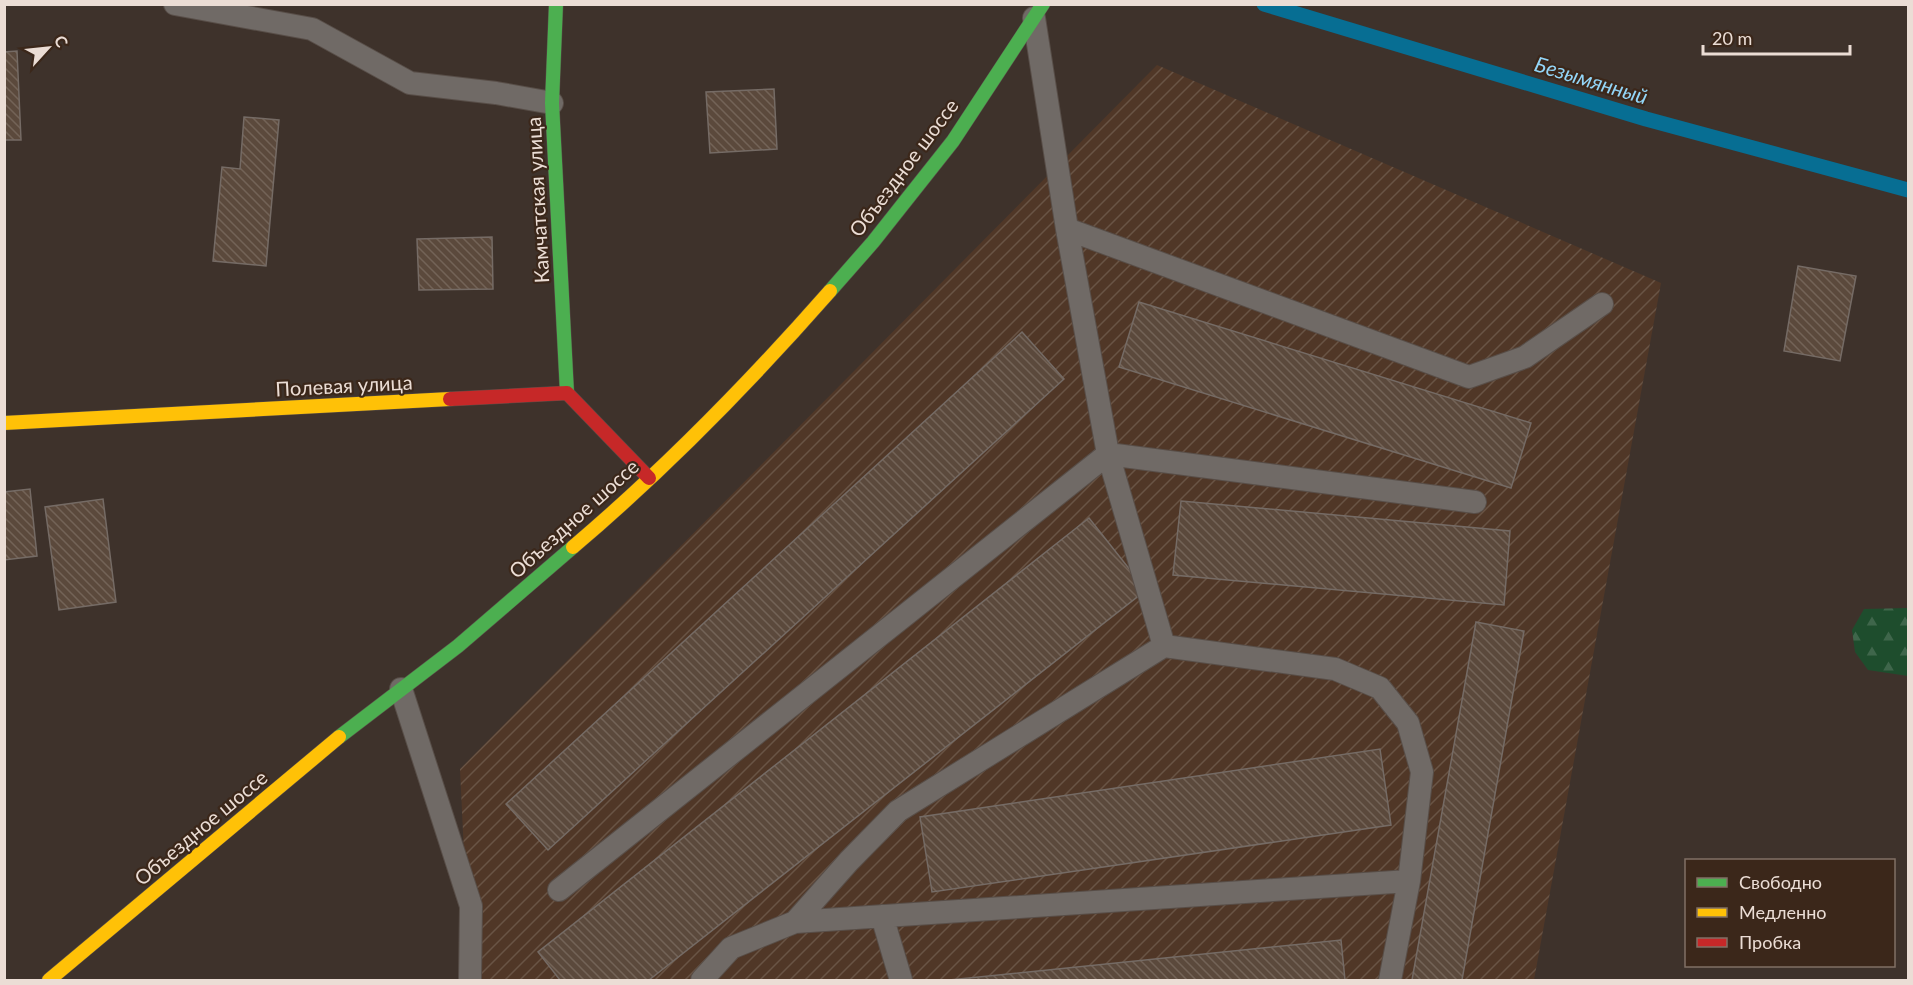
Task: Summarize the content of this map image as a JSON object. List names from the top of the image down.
{
  "streets": {
    "street": ["Объездное шоссе", "Камчатская улица", "Полевая улица"]
  },
  "crossings": [
    ["Камчатская улица", "Полевая улица"]
  ],
  "water": ["Безымянный"],
  "legend": ["Свободно", "Медленно", "Пробка"],
  "scale_bar": "20 m",
  "north": "top right"
}
